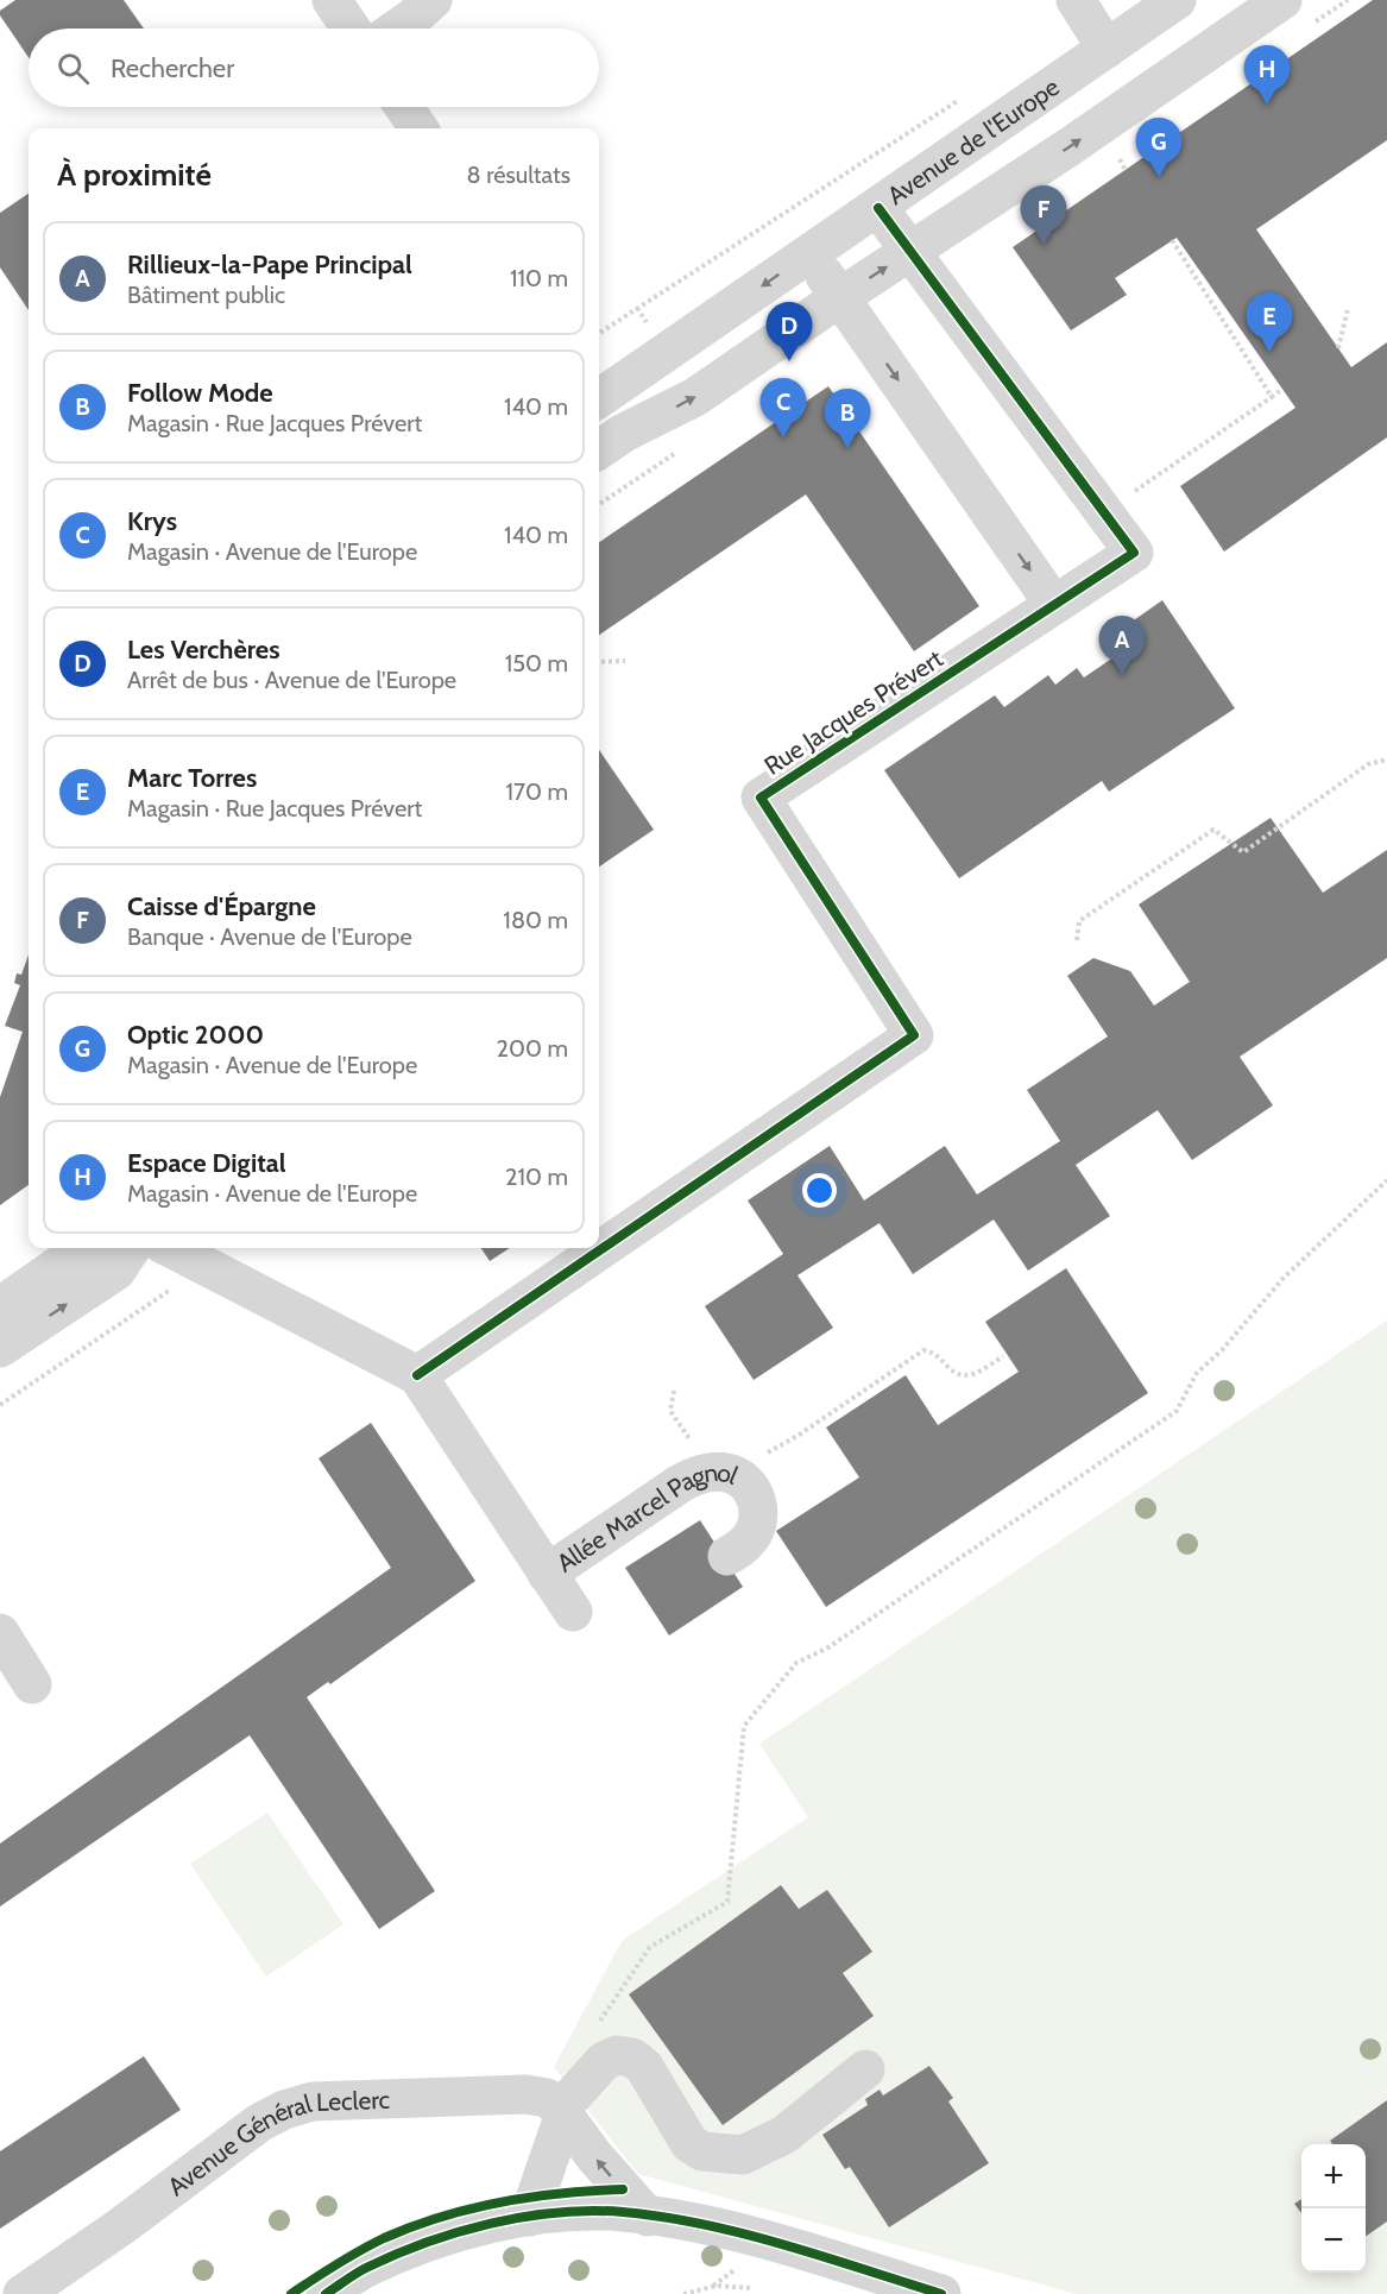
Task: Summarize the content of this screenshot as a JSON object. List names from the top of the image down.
{
  "streets": {
    "street": [
      "Avenue de l'Europe",
      "Rue Jacques Prévert",
      "Allée Marcel Pagnol",
      "Avenue Général Leclerc"
    ]
  },
  "crossings": [
    ["Avenue de l'Europe", "Rue Jacques Prévert"],
    ["Rue Jacques Prévert", "Allée Marcel Pagnol"]
  ],
  "page": {
    "search": "Rechercher",
    "pins": [
      "H",
      "G",
      "F",
      "E",
      "D",
      "C",
      "B",
      "A"
    ],
    "heading": ["À proximité", "8 résultats"],
    "list": [
      {
        "mark": "A",
        "name": "Rillieux-la-Pape Principal",
        "note": "Bâtiment public",
        "value": "110 m"
      },
      {
        "mark": "B",
        "name": "Follow Mode",
        "note": "Magasin · Rue Jacques Prévert",
        "value": "140 m"
      },
      {
        "mark": "C",
        "name": "Krys",
        "note": "Magasin · Avenue de l'Europe",
        "value": "140 m"
      },
      {
        "mark": "D",
        "name": "Les Verchères",
        "note": "Arrêt de bus · Avenue de l'Europe",
        "value": "150 m"
      },
      {
        "mark": "E",
        "name": "Marc Torres",
        "note": "Magasin · Rue Jacques Prévert",
        "value": "170 m"
      },
      {
        "mark": "F",
        "name": "Caisse d'Épargne",
        "note": "Banque · Avenue de l'Europe",
        "value": "180 m"
      },
      {
        "mark": "G",
        "name": "Optic 2000",
        "note": "Magasin · Avenue de l'Europe",
        "value": "200 m"
      },
      {
        "mark": "H",
        "name": "Espace Digital",
        "note": "Magasin · Avenue de l'Europe",
        "value": "210 m"
      }
    ],
    "map_buttons": ["+", "−"]
  }
}
